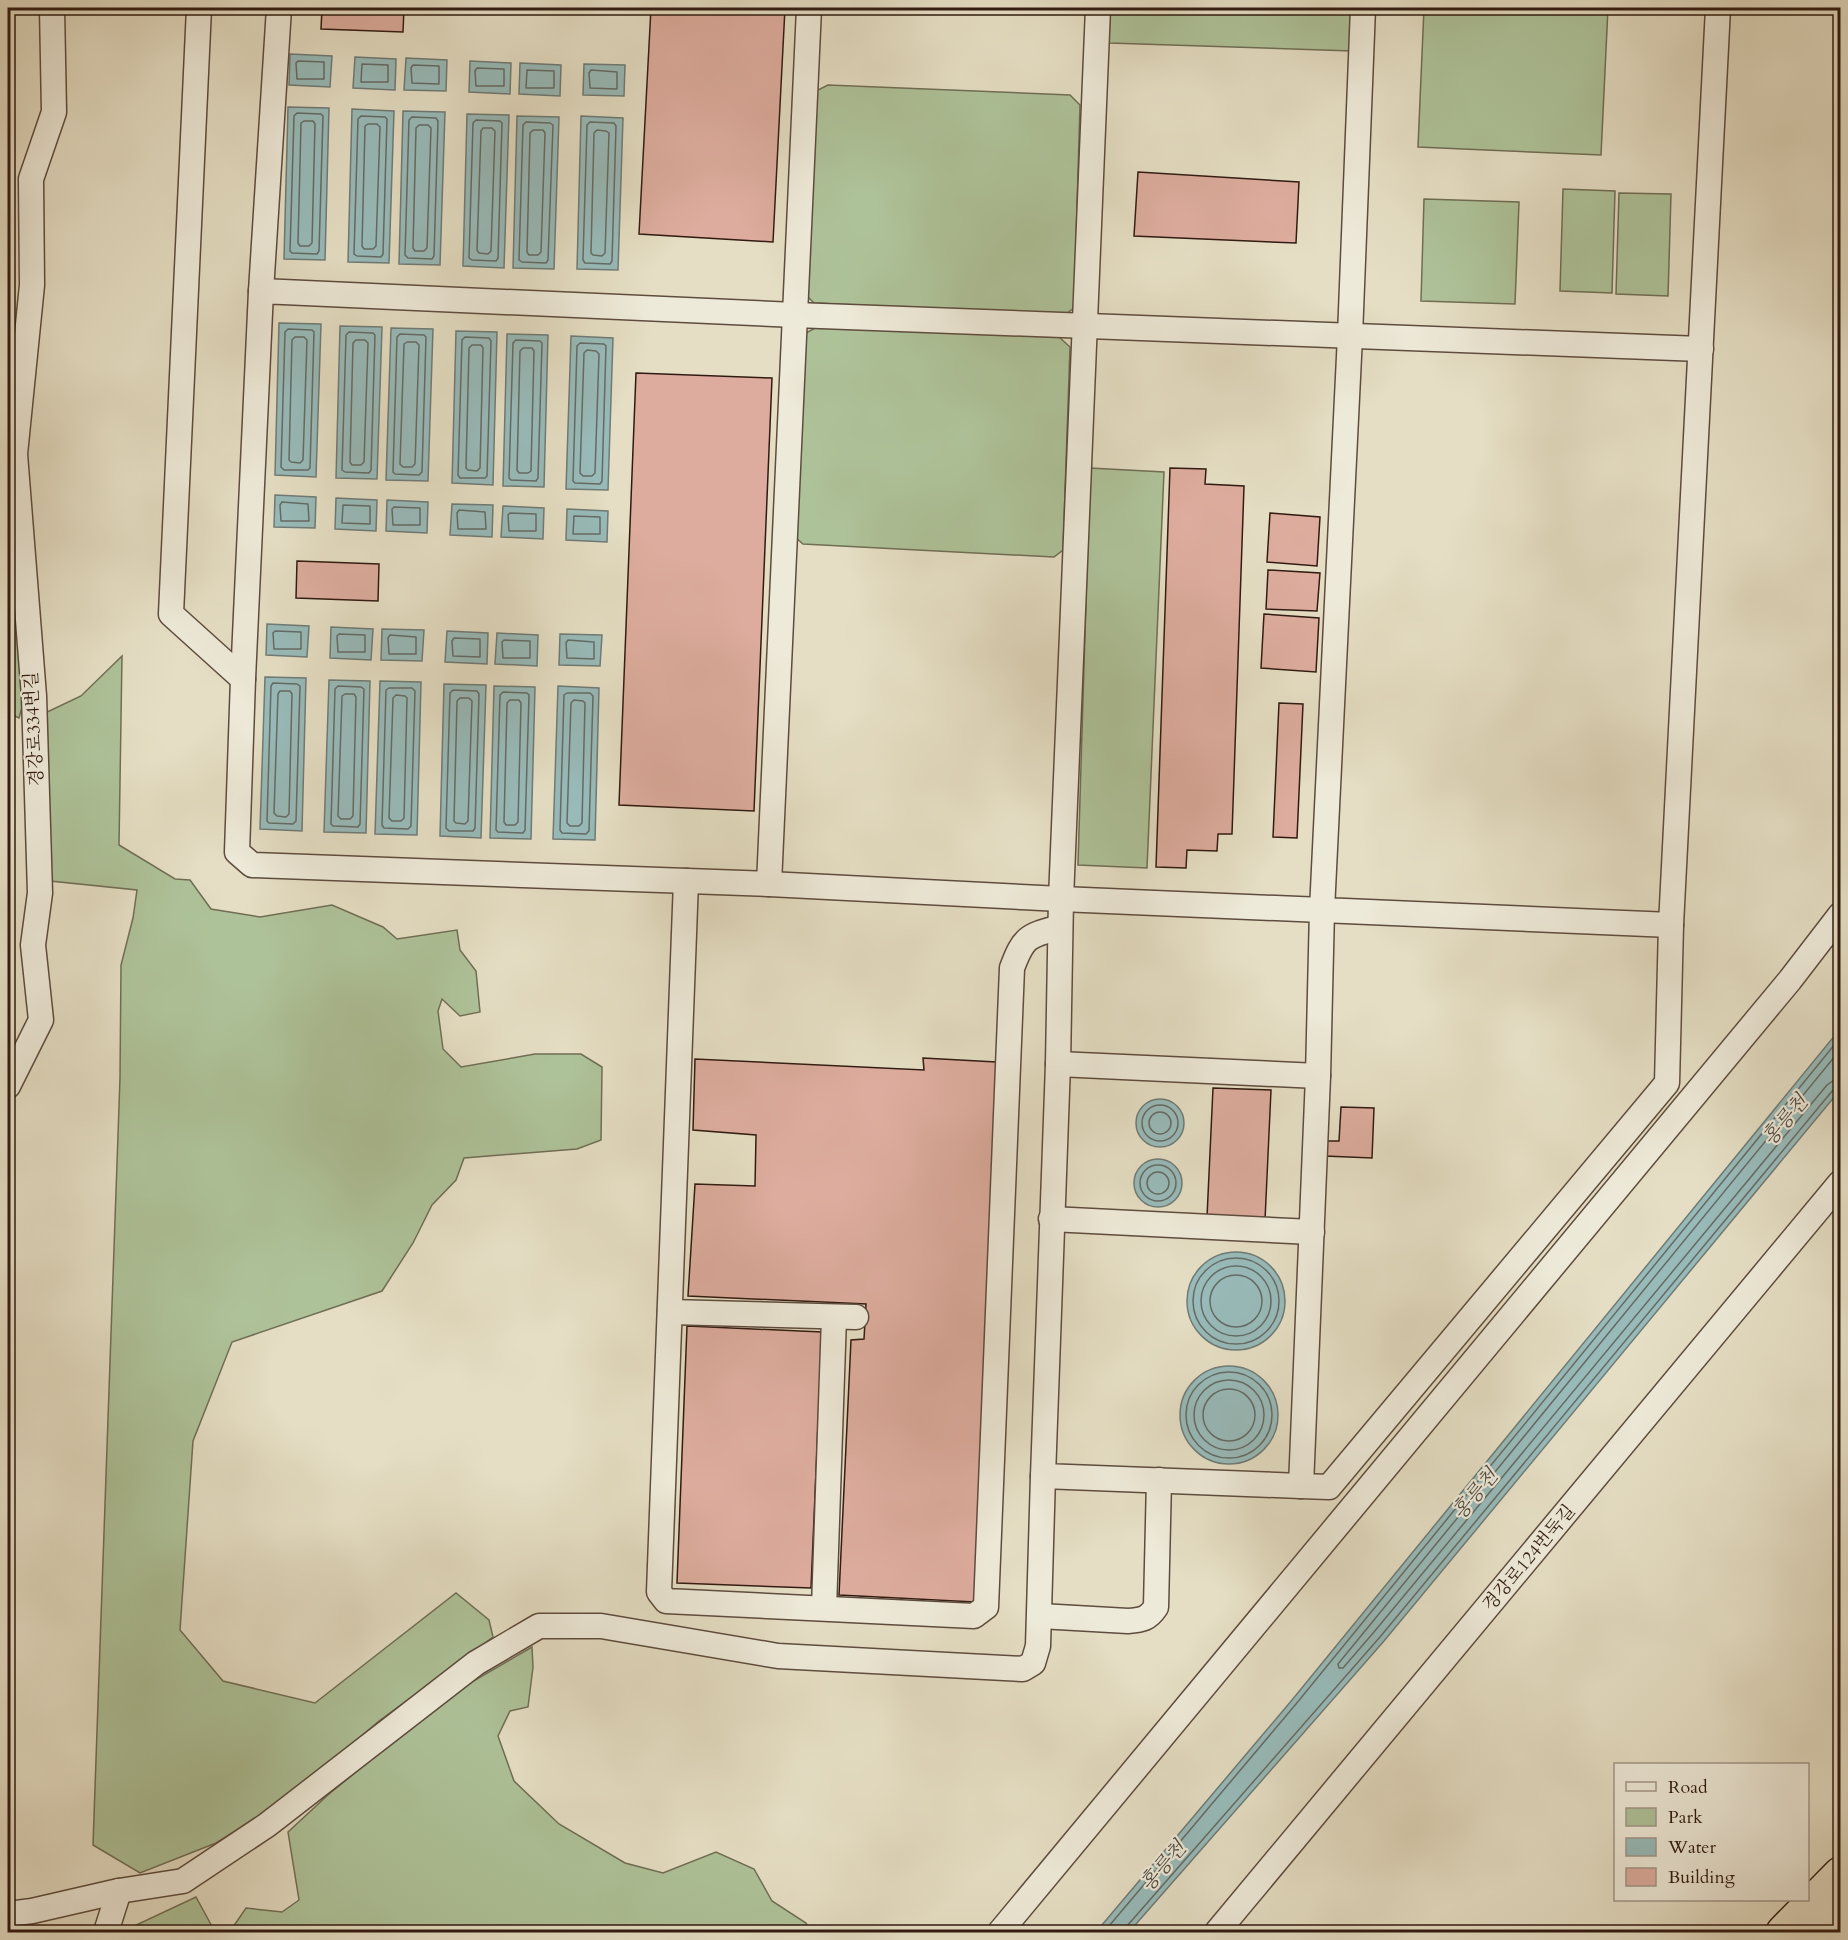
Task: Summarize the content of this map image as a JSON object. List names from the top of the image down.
{
  "streets": {
    "street": ["경강로334번길", "경강로124번둑길"]
  },
  "water": ["홍릉천"],
  "legend": [
    "Road",
    "Park",
    "Water",
    "Building"
  ]
}
